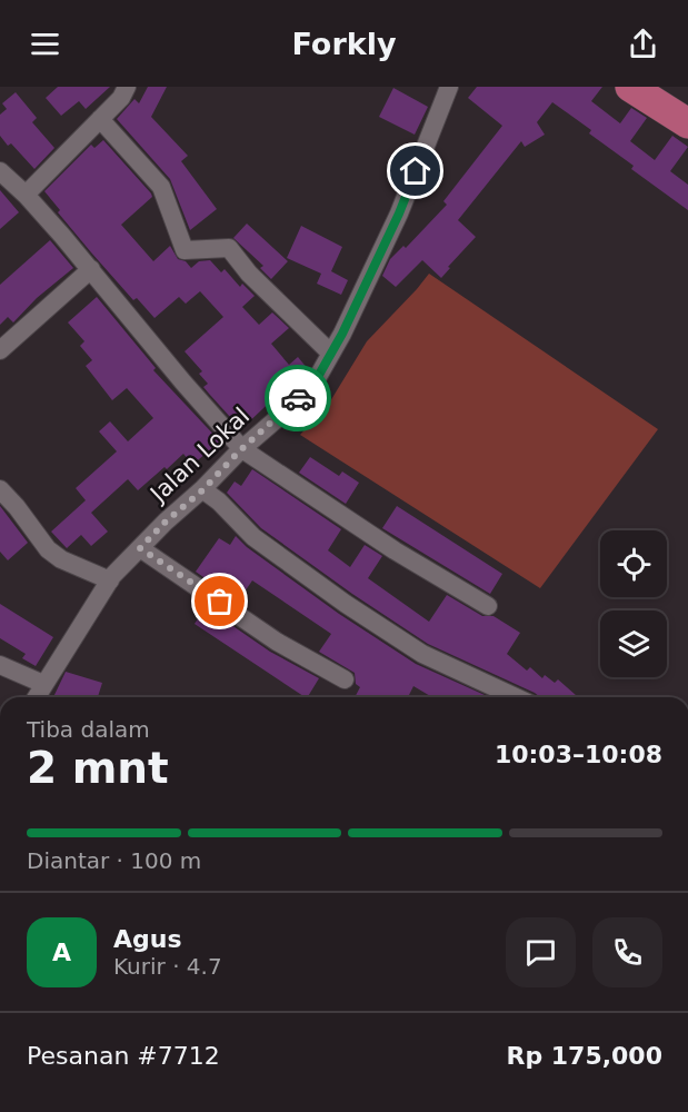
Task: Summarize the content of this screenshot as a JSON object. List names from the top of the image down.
{
  "streets": {
    "street": ["Jalan Lokal"]
  },
  "page": {
    "header": "Forkly",
    "heading": ["2 mnt", "Tiba dalam", "10:03–10:08"],
    "panel": [
      "Agus",
      "Kurir · 4.7",
      "Pesanan #7712",
      "Rp 175,000"
    ],
    "bar": "Diantar · 100 m",
    "round": "A"
  }
}
